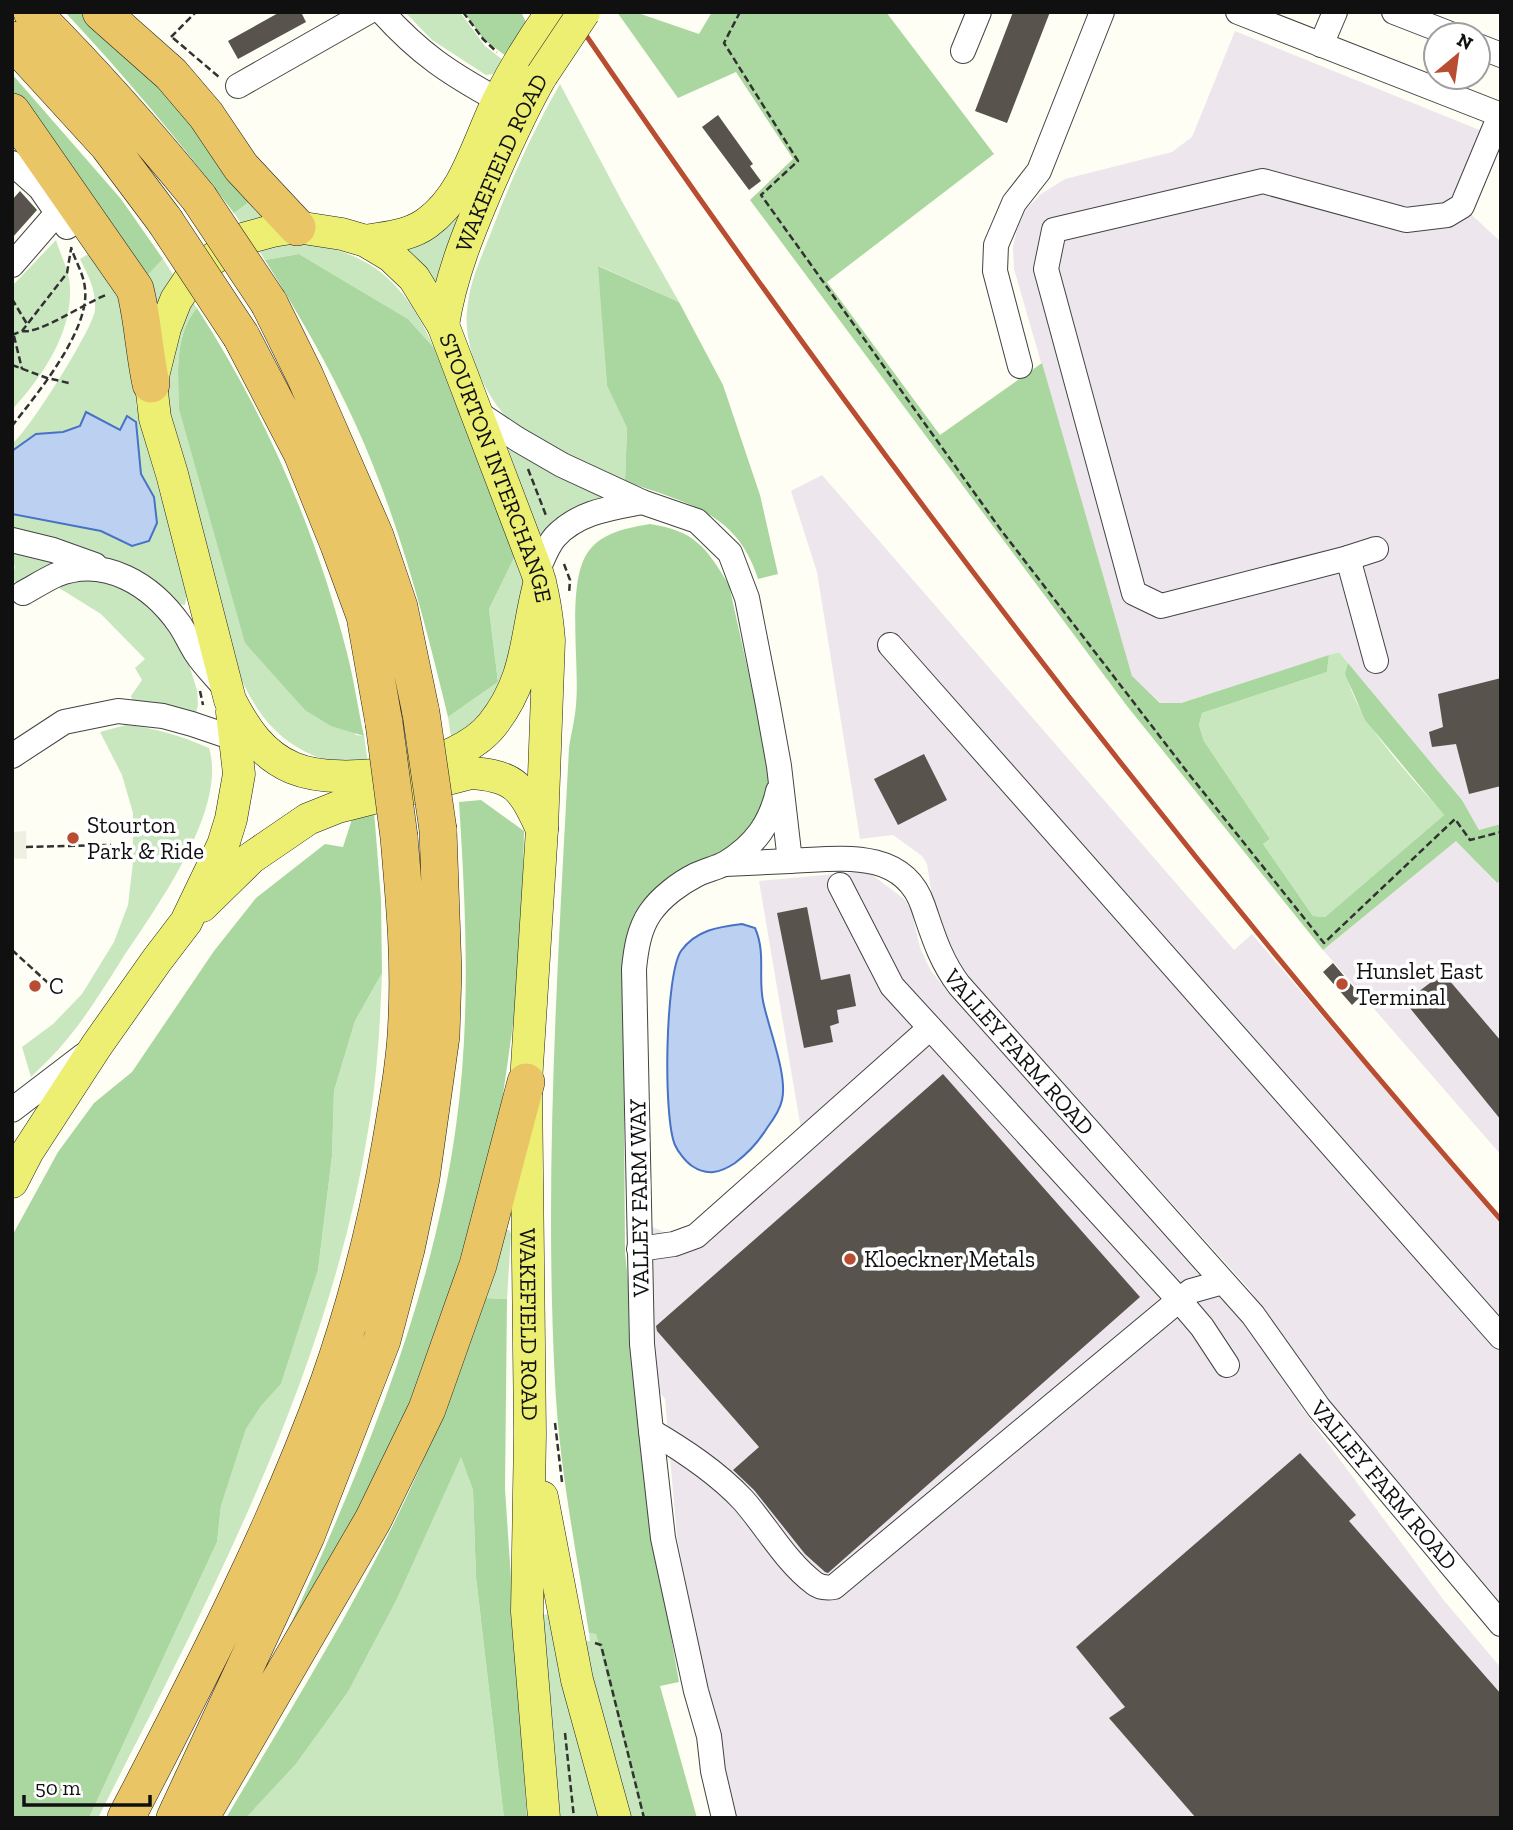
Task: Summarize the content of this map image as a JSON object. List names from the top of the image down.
{
  "streets": {
    "main road": ["WAKEFIELD ROAD", "STOURTON INTERCHANGE"],
    "street": ["VALLEY FARM ROAD", "VALLEY FARM WAY"]
  },
  "crossings": [
    ["WAKEFIELD ROAD", "STOURTON INTERCHANGE"],
    ["VALLEY FARM ROAD", "VALLEY FARM WAY"]
  ],
  "places": [
    "Stourton Park & Ride",
    "Hunslet East Terminal",
    "C",
    "Kloeckner Metals"
  ],
  "scale_bar": "50 m",
  "north": "top right"
}
